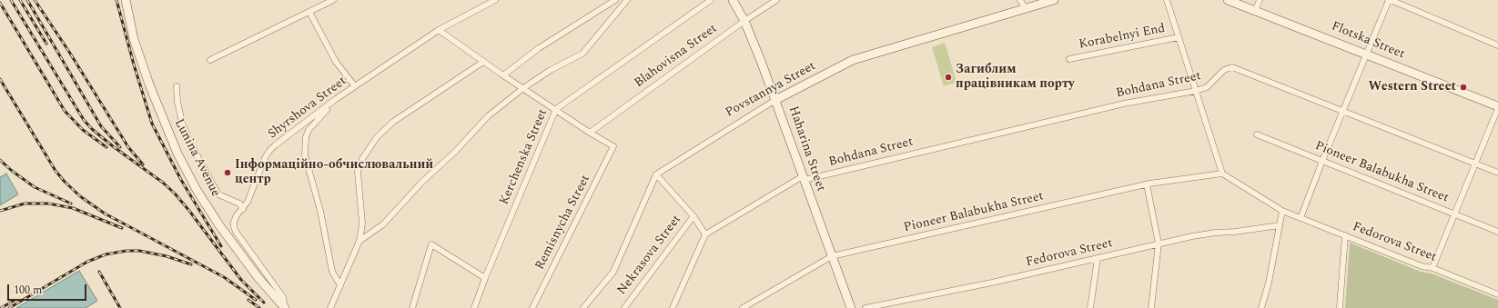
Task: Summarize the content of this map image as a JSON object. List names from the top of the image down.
{
  "streets": {
    "street": [
      "Korabelnyi End",
      "Flotska Street",
      "Blahovisna Street",
      "Bohdana Street",
      "Povstannya Street",
      "Shyrshova Street",
      "Haharina Street",
      "Kerchenska Street",
      "Lunina Avenue",
      "Pioneer Balabukha Street",
      "Remisnycha Street",
      "Fedorova Street",
      "Nekrasova Street"
    ]
  },
  "crossings": [
    ["Blahovisna Street", "Haharina Street"],
    ["Blahovisna Street", "Remisnycha Street"],
    ["Bohdana Street", "Haharina Street"],
    ["Povstannya Street", "Haharina Street"],
    ["Shyrshova Street", "Lunina Avenue"],
    ["Haharina Street", "Pioneer Balabukha Street"],
    ["Pioneer Balabukha Street", "Fedorova Street"]
  ],
  "places": ["Загиблим працівникам порту", "Western Street", "Інформаційно-обчислювальний центр"],
  "scale_bar": "100 m"
}
